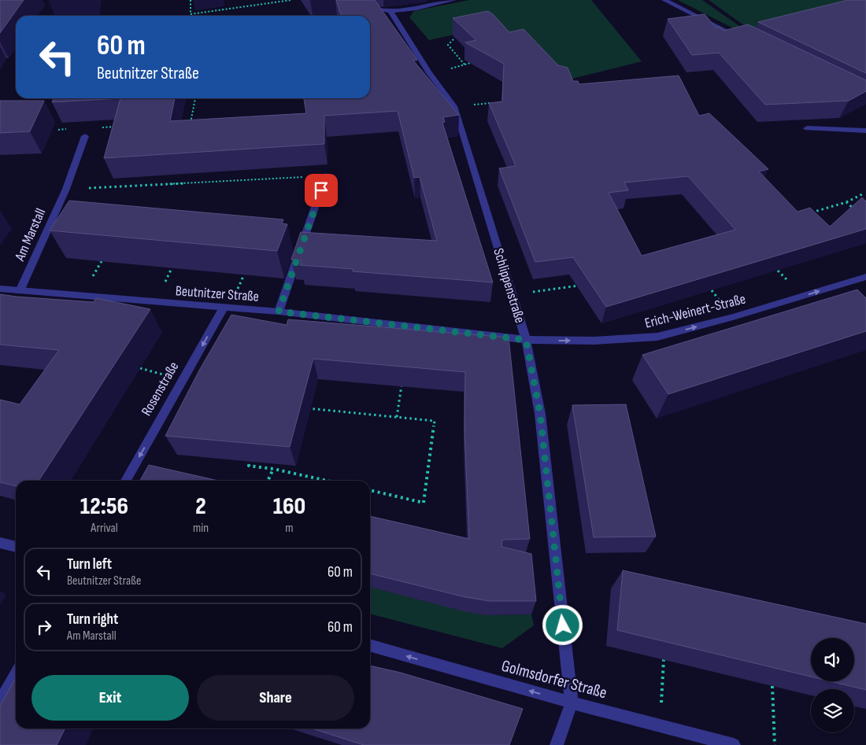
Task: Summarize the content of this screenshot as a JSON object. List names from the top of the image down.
{
  "streets": {
    "street": [
      "Am Marstall",
      "Schlippenstraße",
      "Beutnitzer Straße",
      "Erich-Weinert-Straße",
      "Rosenstraße",
      "Golmsdorfer Straße"
    ]
  },
  "crossings": [
    ["Am Marstall", "Beutnitzer Straße"],
    ["Schlippenstraße", "Beutnitzer Straße"],
    ["Schlippenstraße", "Erich-Weinert-Straße"],
    ["Schlippenstraße", "Golmsdorfer Straße"],
    ["Beutnitzer Straße", "Erich-Weinert-Straße"],
    ["Beutnitzer Straße", "Rosenstraße"]
  ],
  "one_way": ["Erich-Weinert-Straße", "Rosenstraße", "Golmsdorfer Straße"],
  "page": {
    "turn": ["60 m", "Beutnitzer Straße"],
    "eta": [
      "12:56",
      "Arrival",
      "2",
      "min",
      "160",
      "m"
    ],
    "list": [
      {
        "name": "Turn left",
        "note": "Beutnitzer Straße",
        "value": "60 m"
      },
      {
        "name": "Turn right",
        "note": "Am Marstall",
        "value": "60 m"
      }
    ],
    "buttons": ["Exit", "Share"]
  }
}
